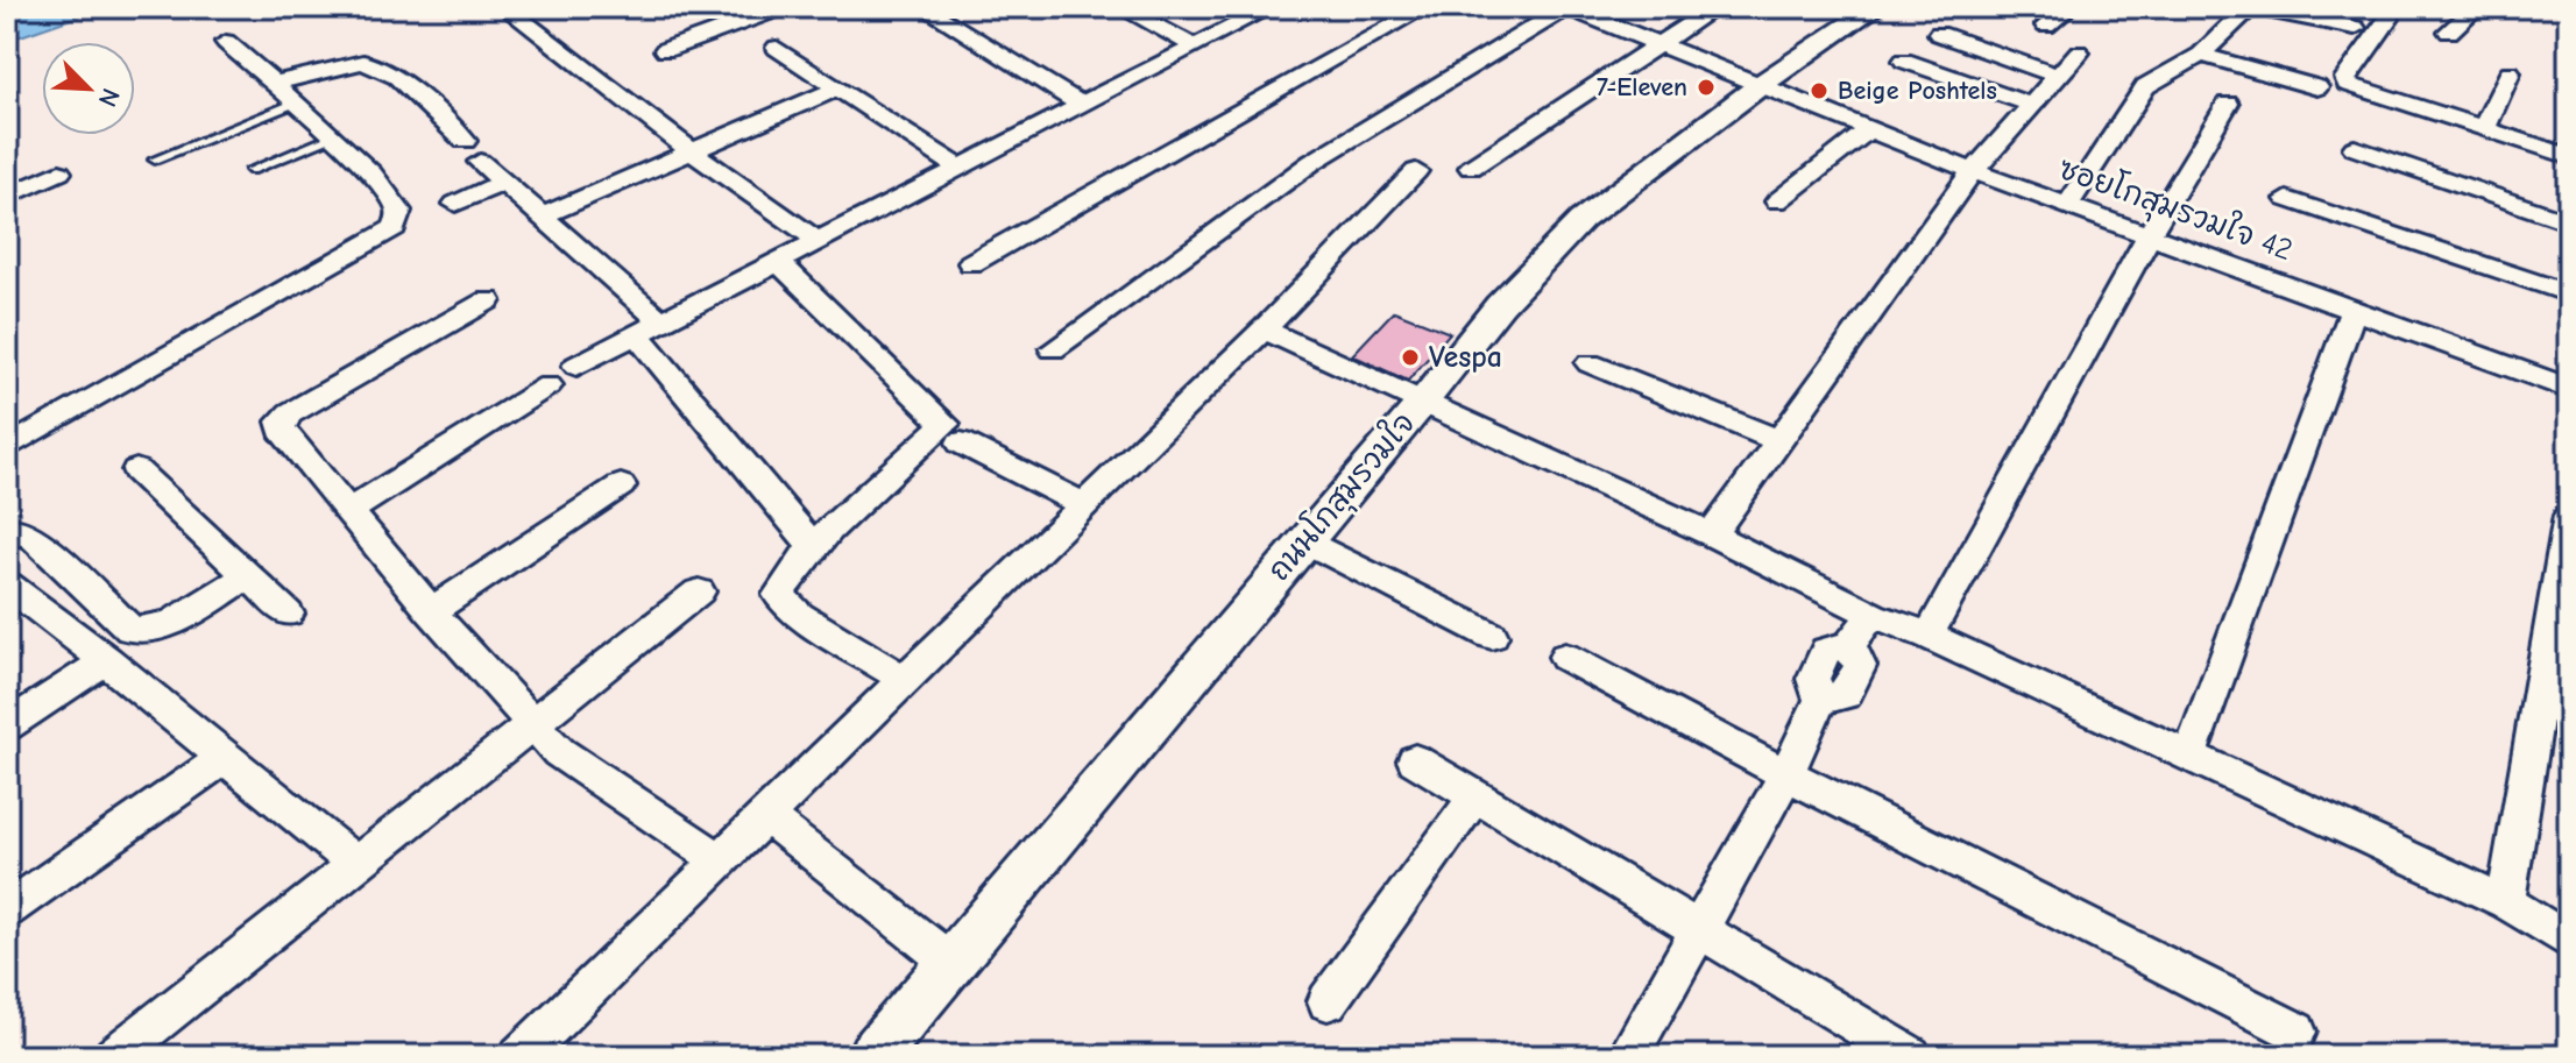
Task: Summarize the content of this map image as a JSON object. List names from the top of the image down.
{
  "streets": {
    "street": ["ซอยโกสุมรวมใจ 42", "ถนนโกสุมรวมใจ"]
  },
  "crossings": [
    ["ซอยโกสุมรวมใจ 42", "ถนนโกสุมรวมใจ"]
  ],
  "places": ["7-Eleven", "Beige Poshtels", "Vespa"],
  "north": "bottom right"
}
